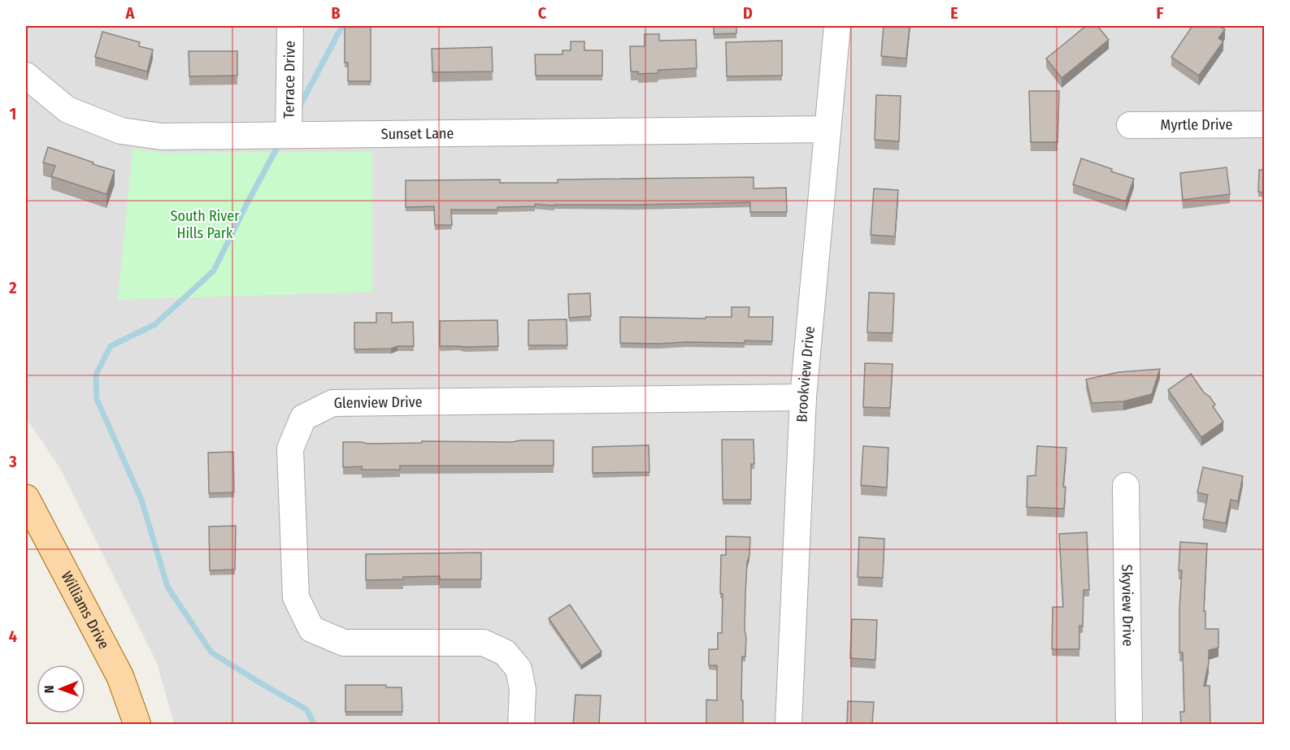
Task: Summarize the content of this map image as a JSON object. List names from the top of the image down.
{
  "streets": {
    "main road": ["Williams Drive"],
    "street": [
      "Terrace Drive",
      "Myrtle Drive",
      "Sunset Lane",
      "Brookview Drive",
      "Glenview Drive",
      "Skyview Drive"
    ]
  },
  "crossings": [
    ["Terrace Drive", "Sunset Lane"],
    ["Sunset Lane", "Brookview Drive"],
    ["Brookview Drive", "Glenview Drive"]
  ],
  "parks": ["South River Hills Park"],
  "north": "left",
  "grid": {
    "columns": [
      "A",
      "B",
      "C",
      "D",
      "E",
      "F"
    ],
    "rows": [
      "1",
      "2",
      "3",
      "4"
    ]
  }
}
